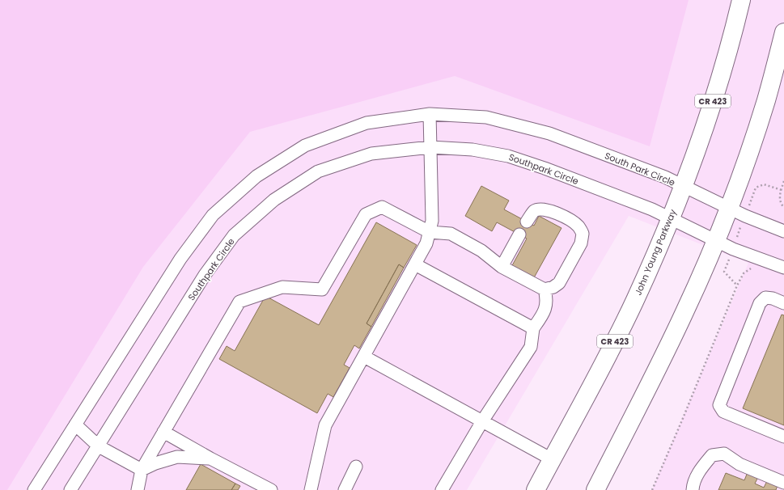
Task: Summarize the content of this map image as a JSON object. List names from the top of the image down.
{
  "streets": {
    "highway": ["CR 423", "John Young Parkway"],
    "street": ["Southpark Circle", "South Park Circle"]
  },
  "crossings": [
    ["Southpark Circle", "John Young Parkway"],
    ["South Park Circle", "John Young Parkway"]
  ]
}
